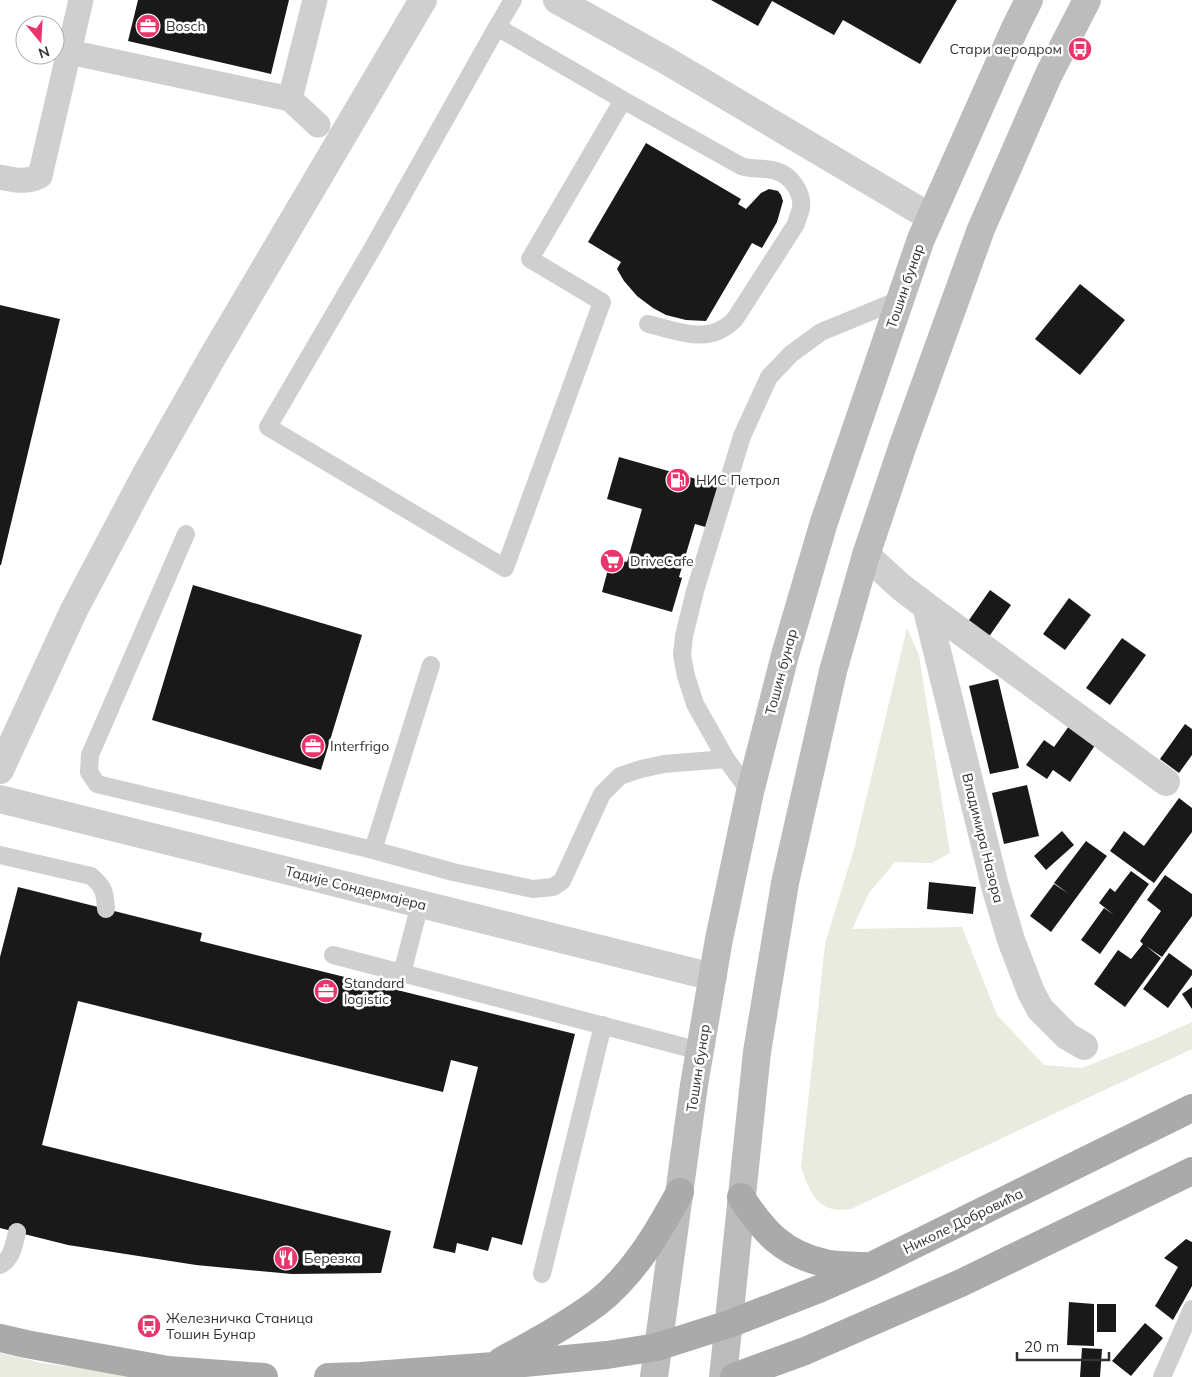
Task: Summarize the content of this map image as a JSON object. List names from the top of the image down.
{
  "streets": {
    "main road": ["Тошин бунар", "Николе Добровића"],
    "street": ["Владимира Назора", "Тадије Сондермајера"]
  },
  "crossings": [
    ["Тошин бунар", "Тадије Сондермајера"],
    ["Тошин бунар", "Николе Добровића"]
  ],
  "places": {
    "office": ["Bosch", "Interfrigo", "Standard logistic"],
    "bus stop": ["Стари аеродром", "Железничка Станица Тошин Бунар"],
    "fuel station": ["НИС Петрол"],
    "supermarket": ["DriveCafe"],
    "restaurant": ["Березка"]
  },
  "scale_bar": "20 m",
  "north": "bottom"
}
